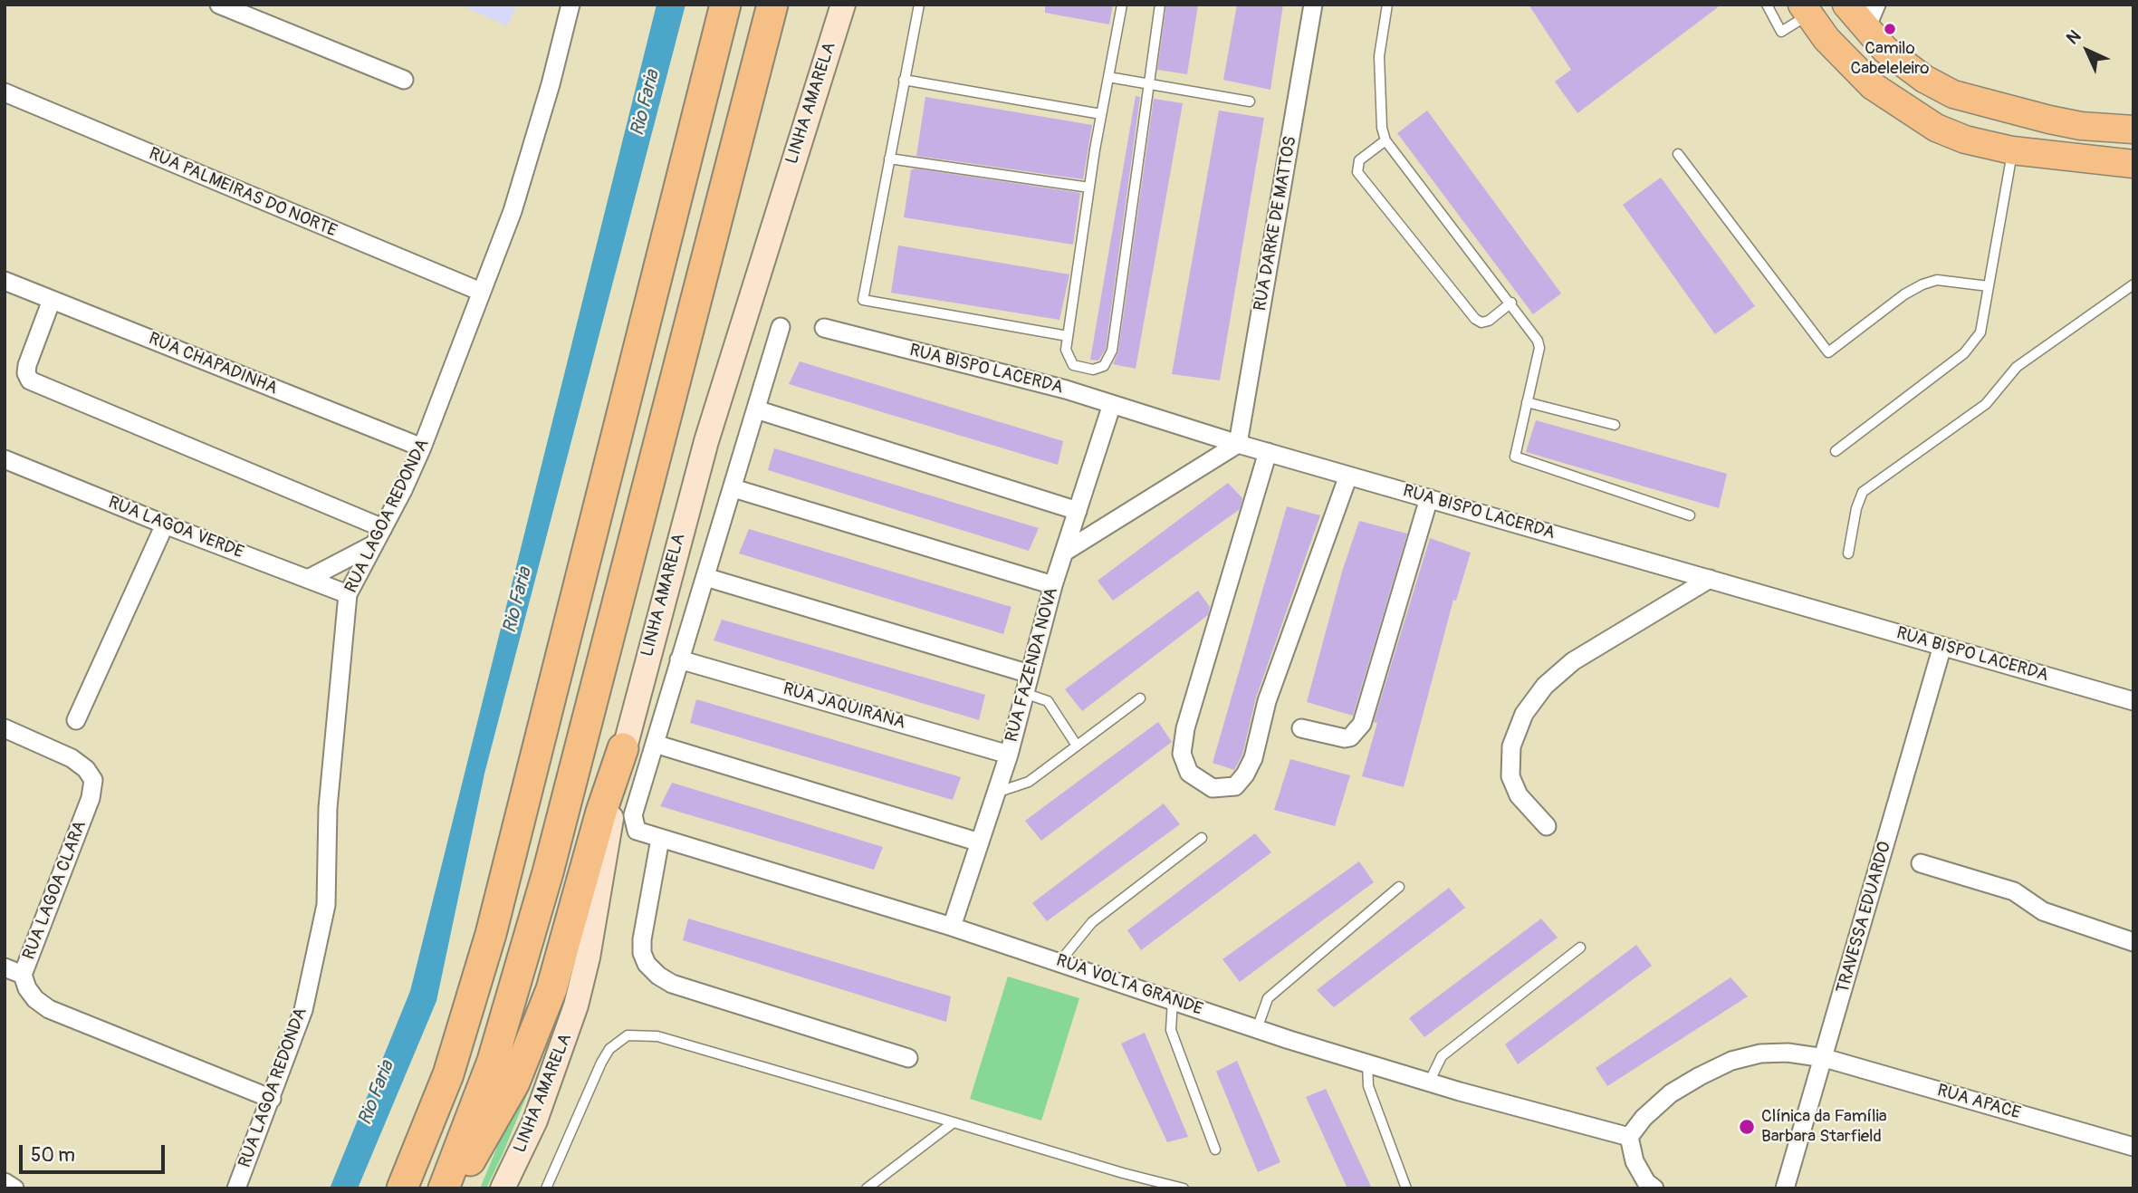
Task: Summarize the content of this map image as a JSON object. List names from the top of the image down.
{
  "streets": {
    "main road": ["LINHA AMARELA"],
    "street": [
      "RUA PALMEIRAS DO NORTE",
      "RUA DARKE DE MATTOS",
      "RUA CHAPADINHA",
      "RUA BISPO LACERDA",
      "RUA LAGOA REDONDA",
      "RUA LAGOA VERDE",
      "RUA FAZENDA NOVA",
      "RUA JAQUIRANA",
      "RUA LAGOA CLARA",
      "TRAVESSA EDUARDO",
      "RUA VOLTA GRANDE",
      "RUA APACE"
    ]
  },
  "crossings": [
    ["RUA PALMEIRAS DO NORTE", "RUA LAGOA REDONDA"],
    ["RUA DARKE DE MATTOS", "RUA BISPO LACERDA"],
    ["RUA CHAPADINHA", "RUA LAGOA REDONDA"],
    ["RUA BISPO LACERDA", "RUA FAZENDA NOVA"],
    ["RUA BISPO LACERDA", "TRAVESSA EDUARDO"],
    ["RUA LAGOA REDONDA", "RUA LAGOA VERDE"],
    ["RUA LAGOA REDONDA", "RUA LAGOA CLARA"],
    ["RUA FAZENDA NOVA", "RUA JAQUIRANA"],
    ["RUA FAZENDA NOVA", "RUA VOLTA GRANDE"],
    ["TRAVESSA EDUARDO", "RUA APACE"],
    ["RUA VOLTA GRANDE", "RUA APACE"]
  ],
  "water": ["Rio Faria"],
  "places": ["Camilo Cabeleleiro", "Clínica da Família Barbara Starfield"],
  "scale_bar": "50 m",
  "north": "top left"
}
